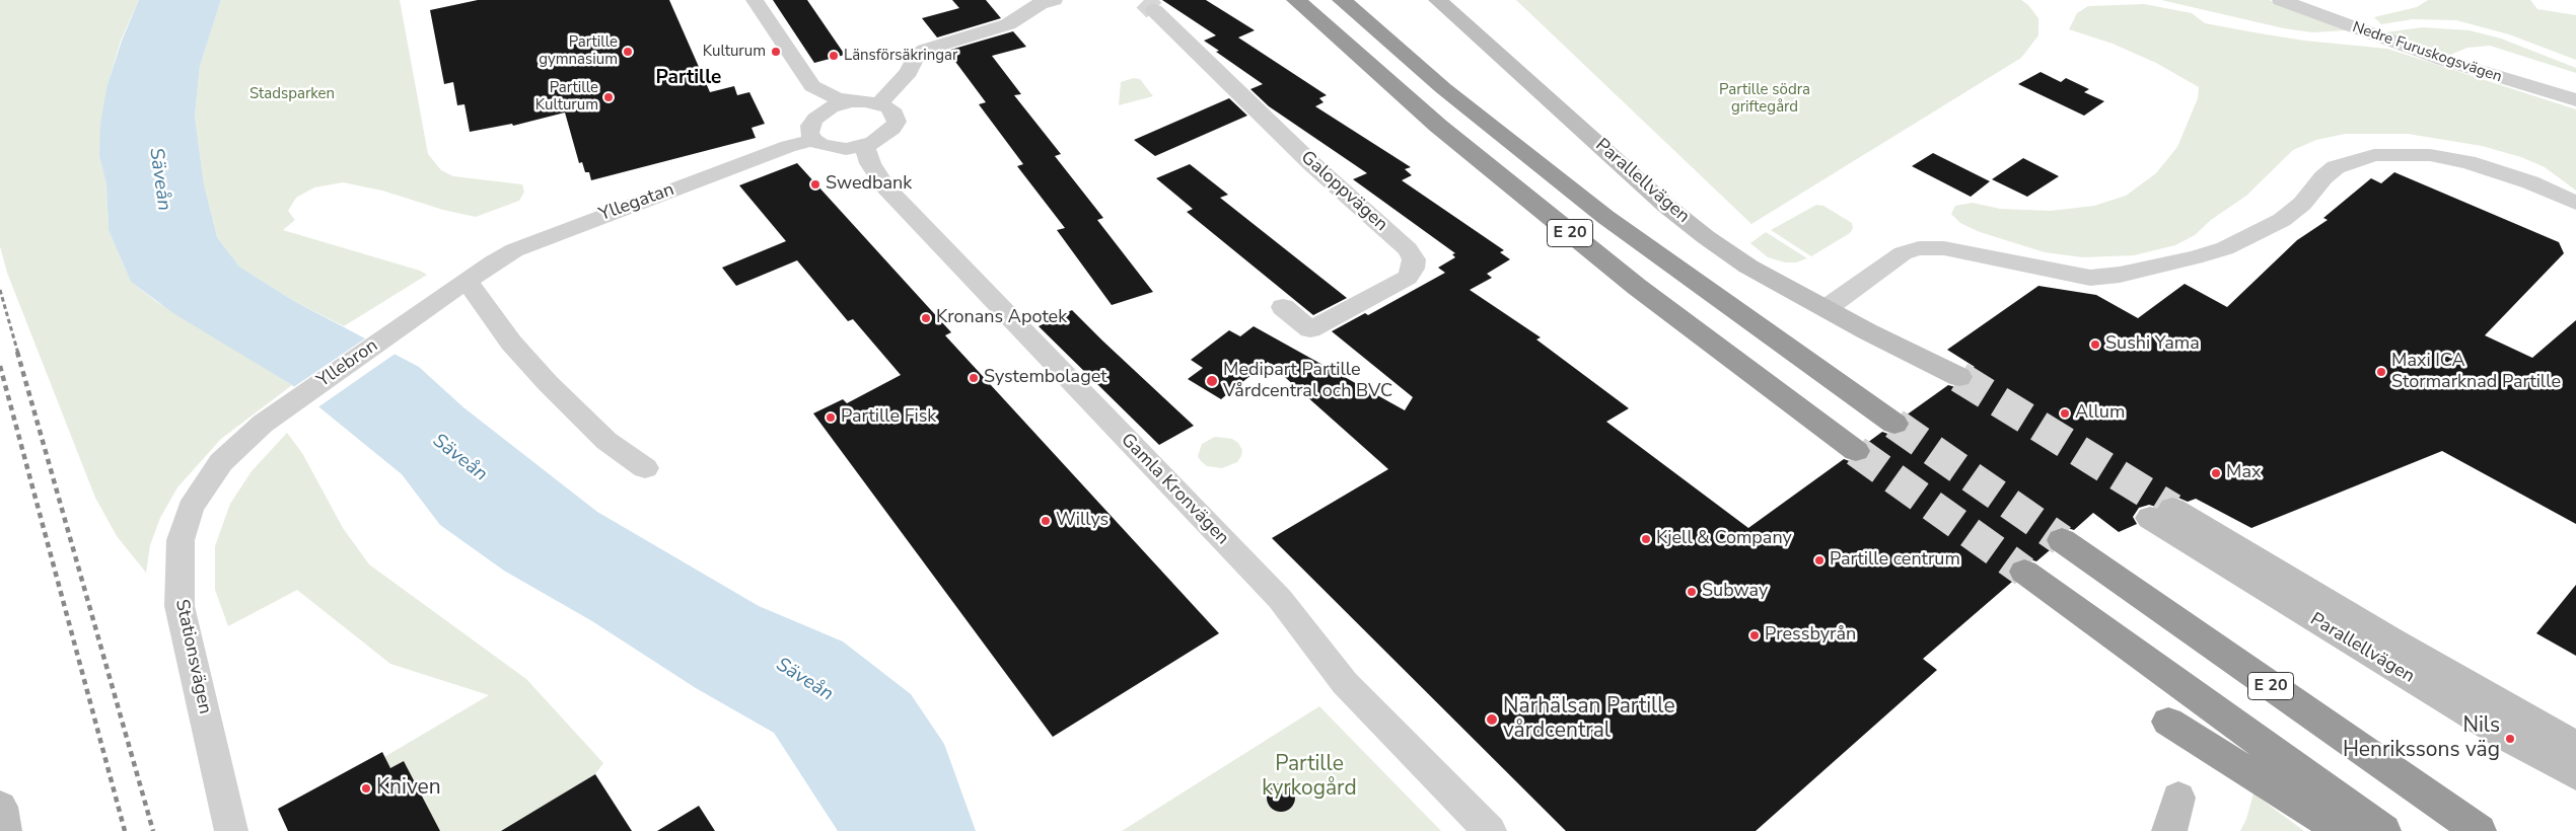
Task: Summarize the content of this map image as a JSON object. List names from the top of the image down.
{
  "streets": {
    "highway": ["E 20"],
    "street": [
      "Nedre Furuskogsvägen",
      "Parallellvägen",
      "Galoppvägen",
      "Yllegatan",
      "Yllebron",
      "Gamla Kronvägen",
      "Stationsvägen"
    ]
  },
  "crossings": [
    ["Yllegatan", "Yllebron"],
    ["Yllebron", "Stationsvägen"]
  ],
  "districts": ["Partille"],
  "water": ["Säveån"],
  "parks": ["Partille södra griftegård", "Stadsparken", "Partille kyrkogård"],
  "places": [
    "Partille gymnasium",
    "Kulturum",
    "Länsförsäkringar",
    "Partille Kulturum",
    "Swedbank",
    "Kronans Apotek",
    "Sushi Yama",
    "Maxi ICA Stormarknad Partille",
    "Systembolaget",
    "Medipart Partille Vårdcentral och BVC",
    "Allum",
    "Partille Fisk",
    "Max",
    "Willys",
    "Kjell & Company",
    "Partille centrum",
    "Subway",
    "Pressbyrån",
    "Närhälsan Partille vårdcentral",
    "Nils Henrikssons väg",
    "Kniven"
  ]
}
